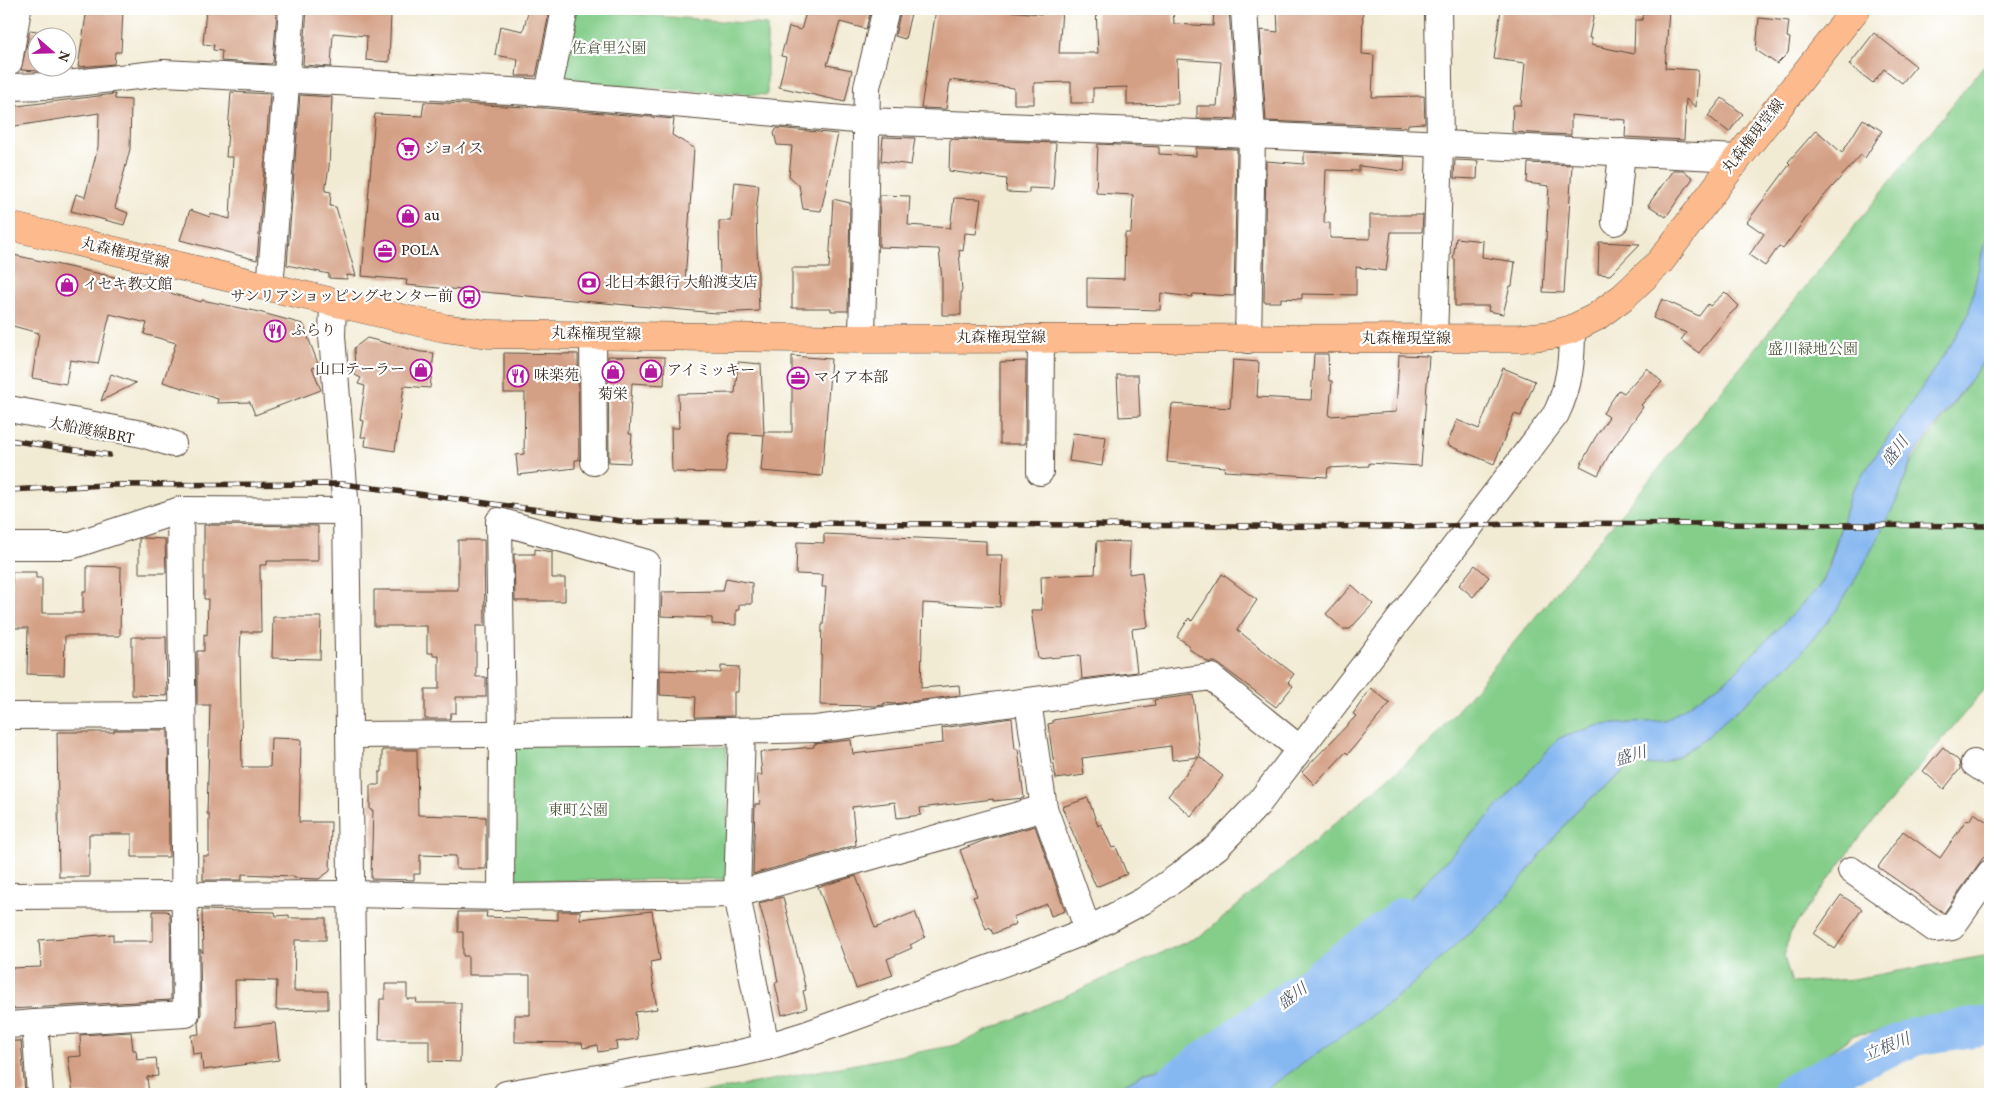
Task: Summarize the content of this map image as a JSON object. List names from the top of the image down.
{
  "streets": {
    "main road": ["丸森権現堂線"],
    "street": ["大船渡線BRT"]
  },
  "water": ["盛川", "立根川"],
  "parks": ["佐倉里公園", "盛川緑地公園", "東町公園"],
  "places": {
    "supermarket": ["ジョイス"],
    "shop": [
      "au",
      "イセキ教文館",
      "山口テーラー",
      "アイミッキー",
      "菊栄"
    ],
    "office": ["POLA", "マイア本部"],
    "bank": ["北日本銀行 大船渡支店"],
    "bus stop": ["サンリアショッピングセンター前"],
    "restaurant": ["ふらり", "味楽苑"]
  },
  "north": "right"
}
